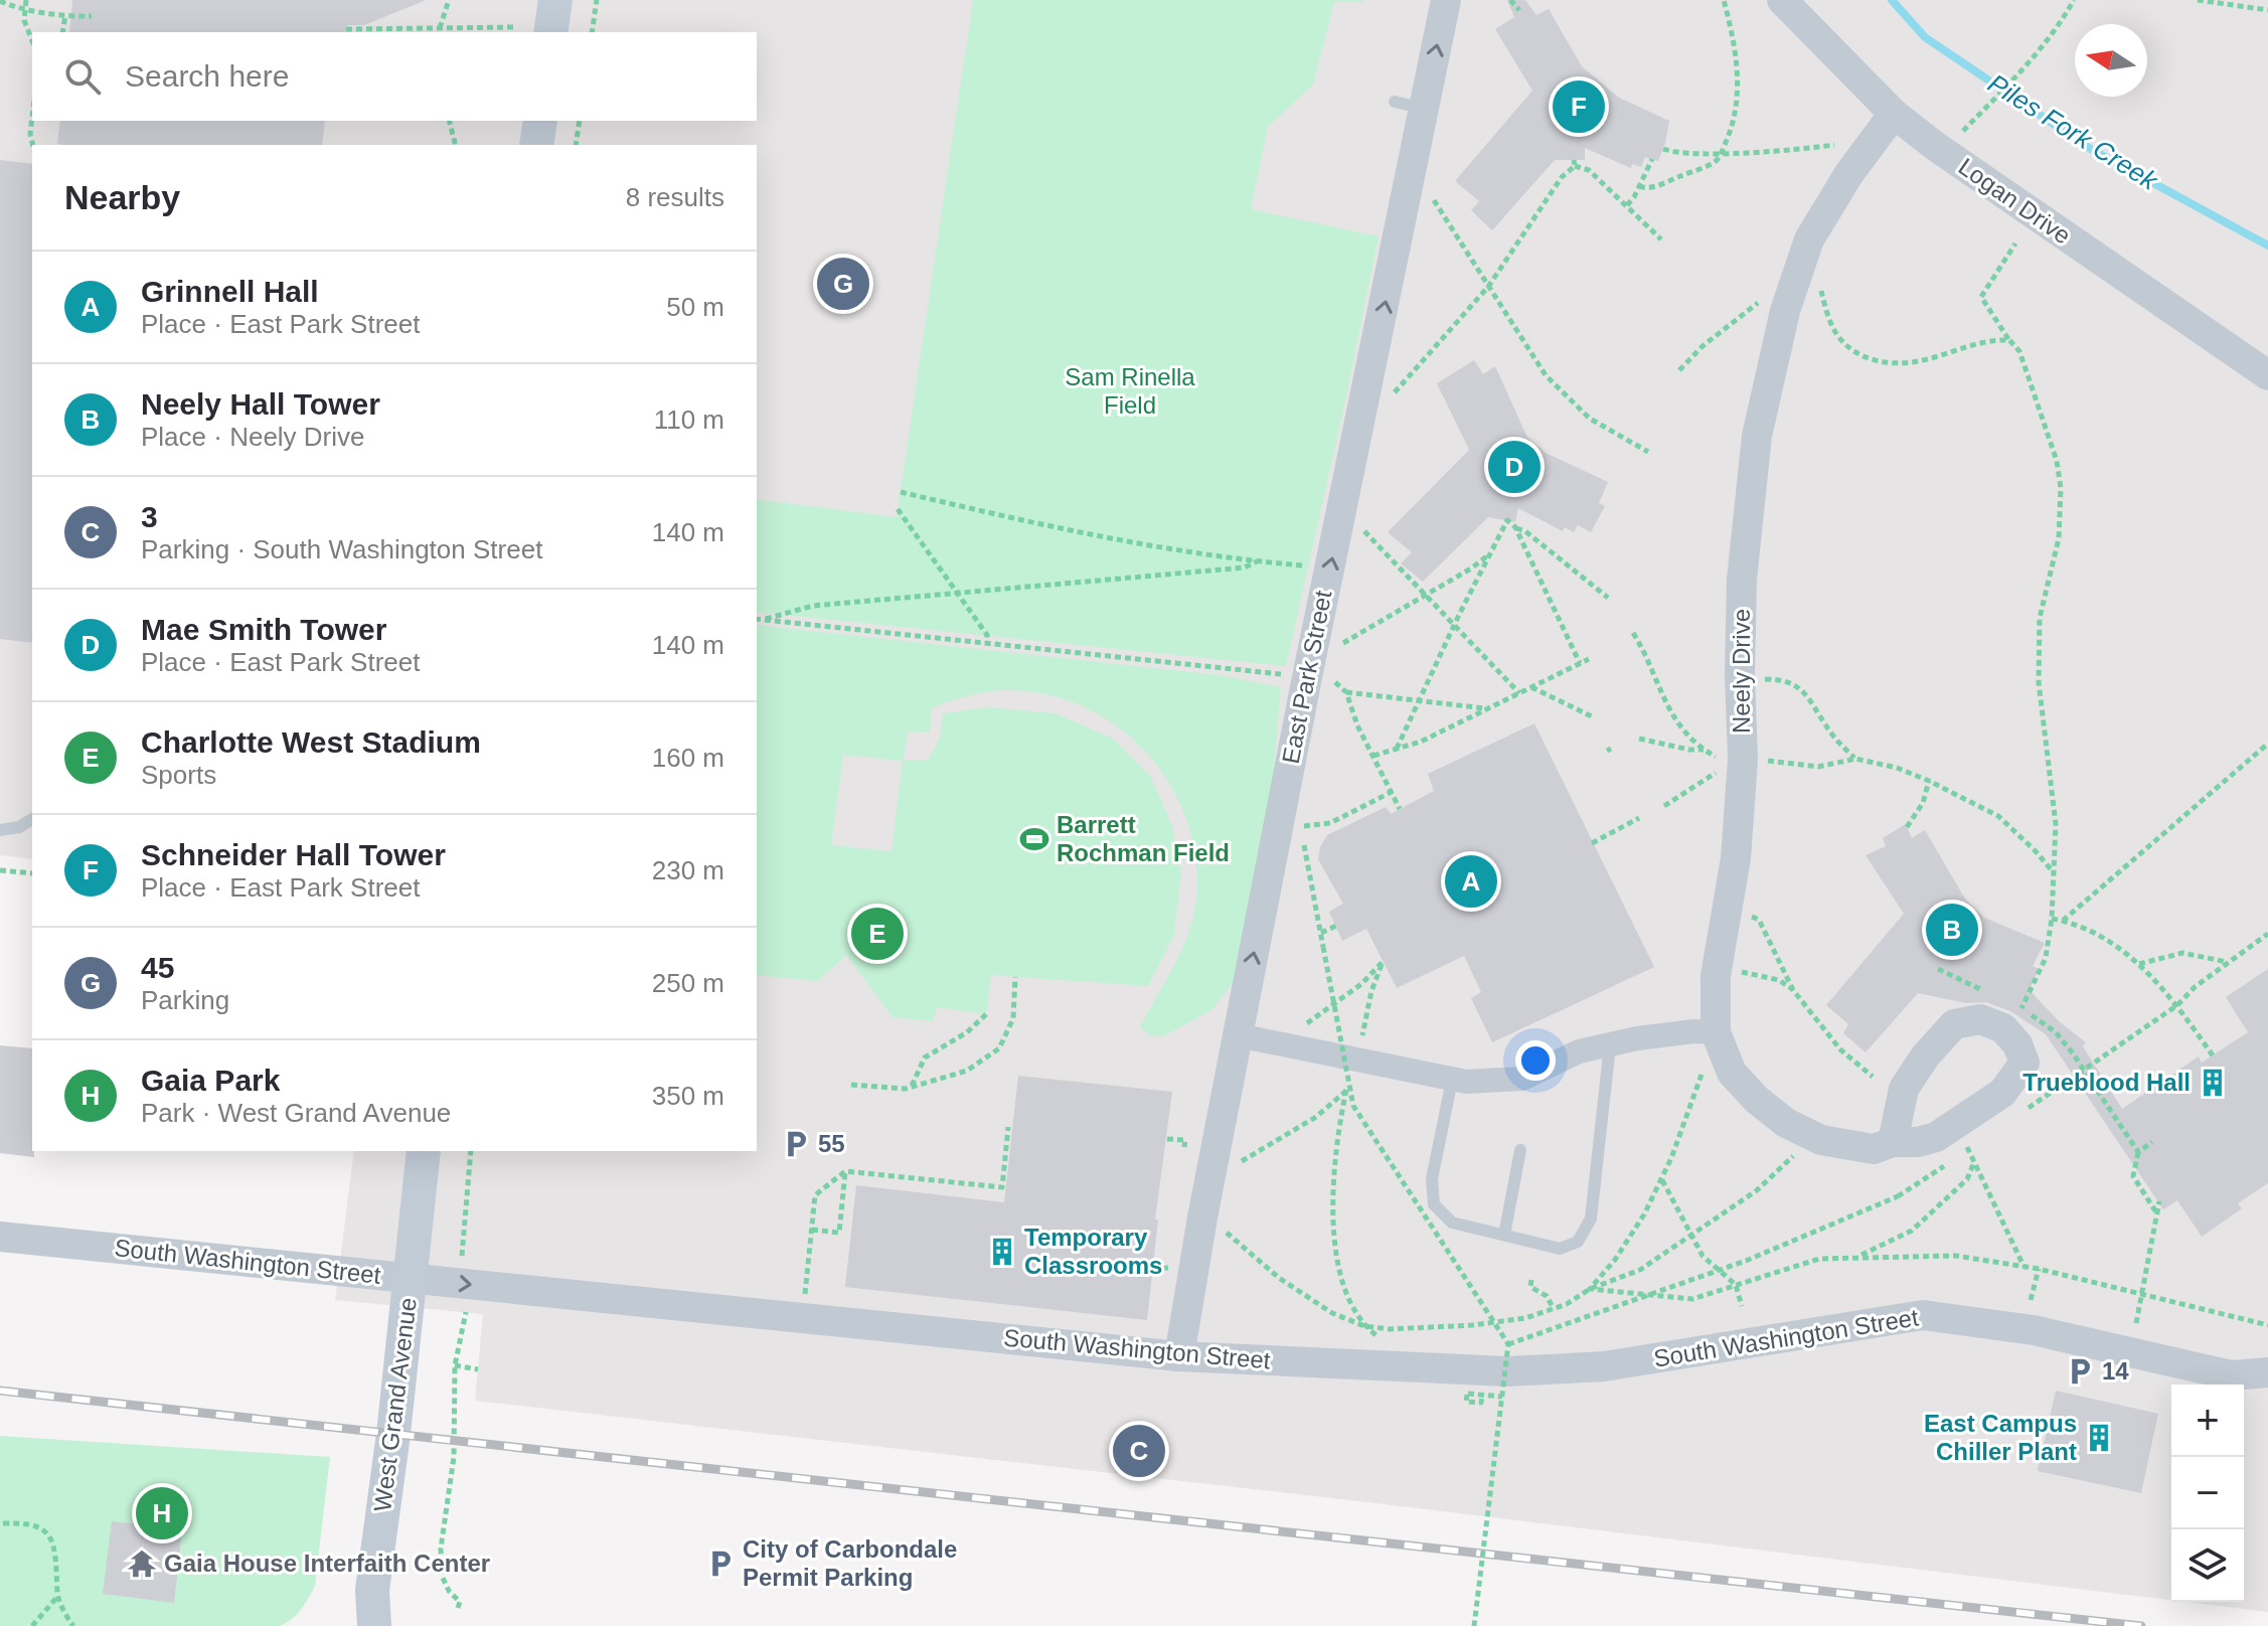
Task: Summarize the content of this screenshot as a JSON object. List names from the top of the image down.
{
  "streets": {
    "main road": ["West Grand Avenue"],
    "street": [
      "Logan Drive",
      "Neely Drive",
      "East Park Street",
      "South Washington Street"
    ]
  },
  "crossings": [
    ["Logan Drive", "Neely Drive"],
    ["East Park Street", "South Washington Street"],
    ["South Washington Street", "West Grand Avenue"]
  ],
  "one_way": ["East Park Street"],
  "water": ["Piles Fork Creek"],
  "parks": ["Sam Rinella Field"],
  "places": {
    "sports": ["Barrett Rochman Field"],
    "building": ["Trueblood Hall", "Temporary Classrooms", "East Campus Chiller Plant"],
    "parking": ["55", "14", "City of Carbondale Permit Parking"],
    "temple": ["Gaia House Interfaith Center"]
  },
  "north": "left",
  "page": {
    "search": "Search here",
    "pins": [
      "F",
      "G",
      "D",
      "A",
      "B",
      "E",
      "C",
      "H"
    ],
    "heading": ["Nearby", "8 results"],
    "list": [
      {
        "mark": "A",
        "name": "Grinnell Hall",
        "note": "Place · East Park Street",
        "value": "50 m"
      },
      {
        "mark": "B",
        "name": "Neely Hall Tower",
        "note": "Place · Neely Drive",
        "value": "110 m"
      },
      {
        "mark": "C",
        "name": "3",
        "note": "Parking · South Washington Street",
        "value": "140 m"
      },
      {
        "mark": "D",
        "name": "Mae Smith Tower",
        "note": "Place · East Park Street",
        "value": "140 m"
      },
      {
        "mark": "E",
        "name": "Charlotte West Stadium",
        "note": "Sports",
        "value": "160 m"
      },
      {
        "mark": "F",
        "name": "Schneider Hall Tower",
        "note": "Place · East Park Street",
        "value": "230 m"
      },
      {
        "mark": "G",
        "name": "45",
        "note": "Parking",
        "value": "250 m"
      },
      {
        "mark": "H",
        "name": "Gaia Park",
        "note": "Park · West Grand Avenue",
        "value": "350 m"
      }
    ],
    "map_buttons": ["+", "−"]
  }
}
